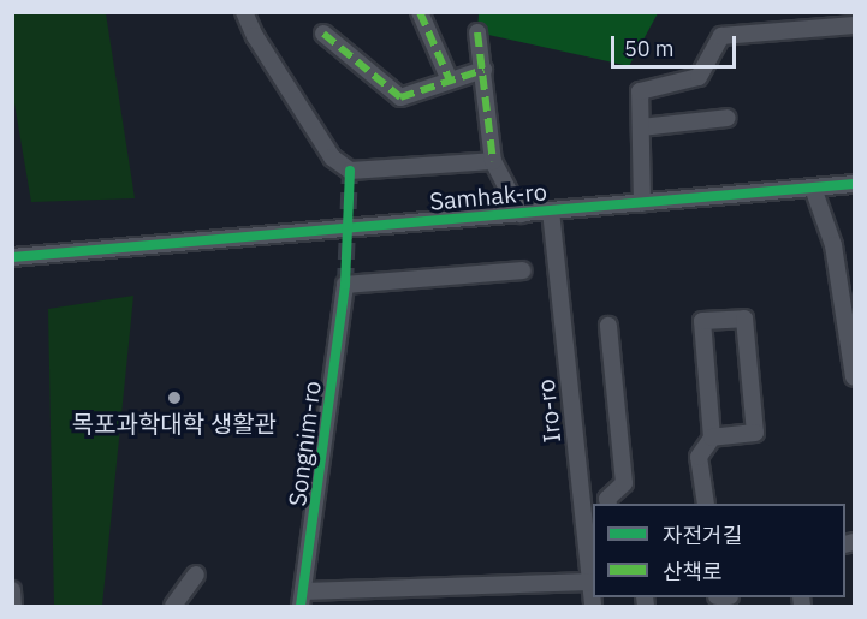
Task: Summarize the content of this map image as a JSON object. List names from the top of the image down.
{
  "streets": {
    "street": ["Samhak-ro", "Iro-ro", "Songnim-ro"]
  },
  "crossings": [
    ["Samhak-ro", "Iro-ro"]
  ],
  "places": ["목포과학대학 생활관"],
  "legend": ["자전거길", "산책로"],
  "scale_bar": "50 m"
}
